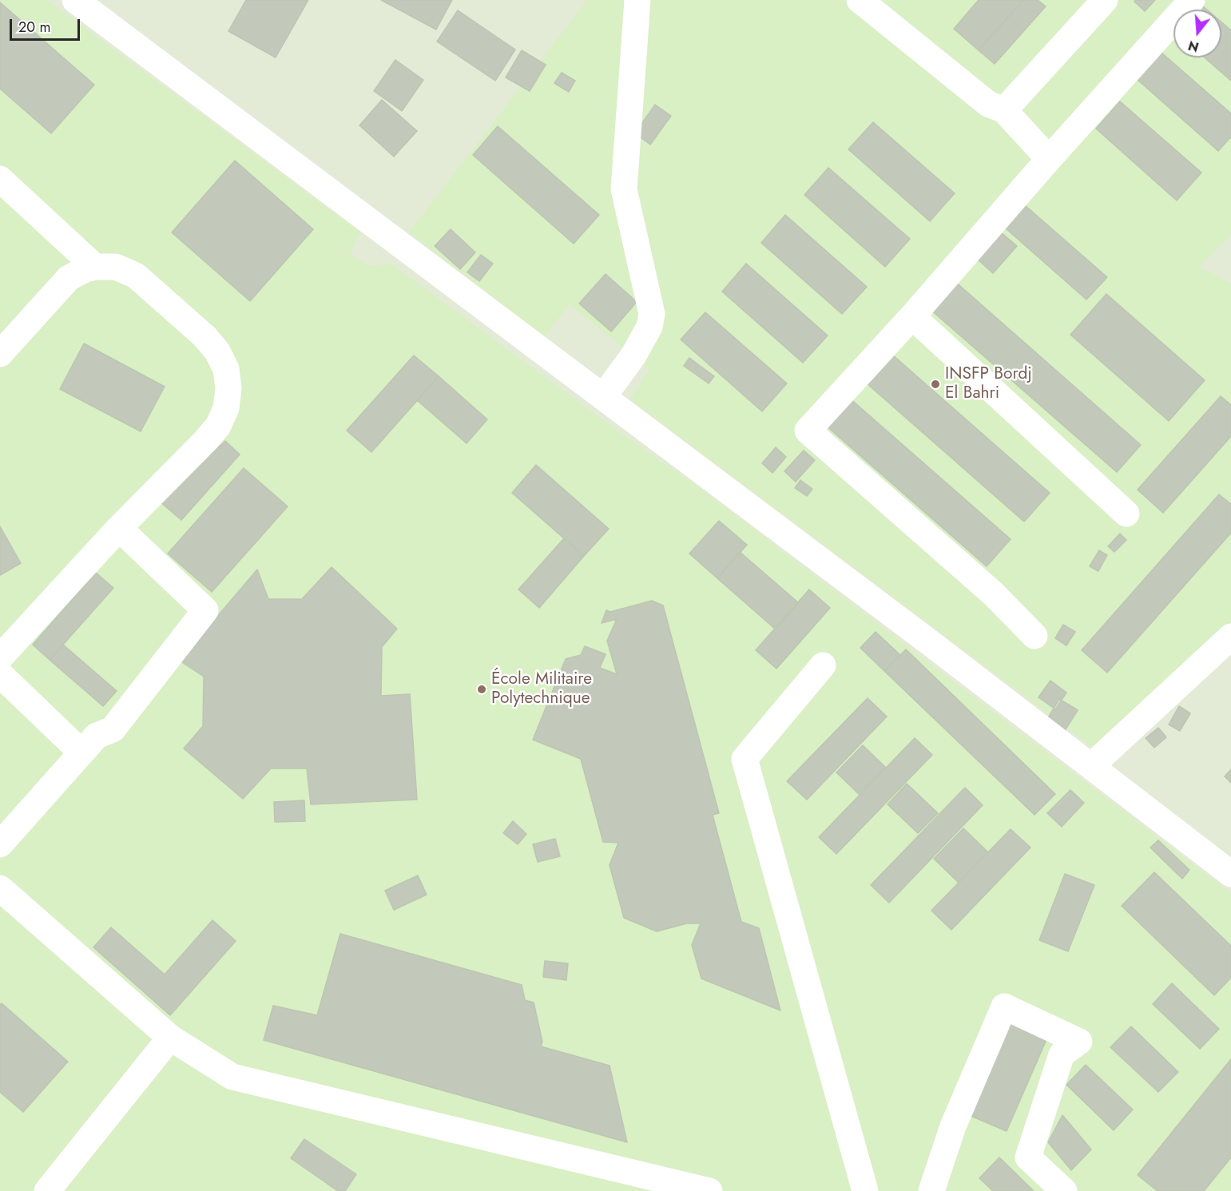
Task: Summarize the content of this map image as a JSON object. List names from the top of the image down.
{
  "places": ["INSFP Bordj El Bahri", "École Militaire Polytechnique"],
  "scale_bar": "20 m",
  "north": "bottom"
}
